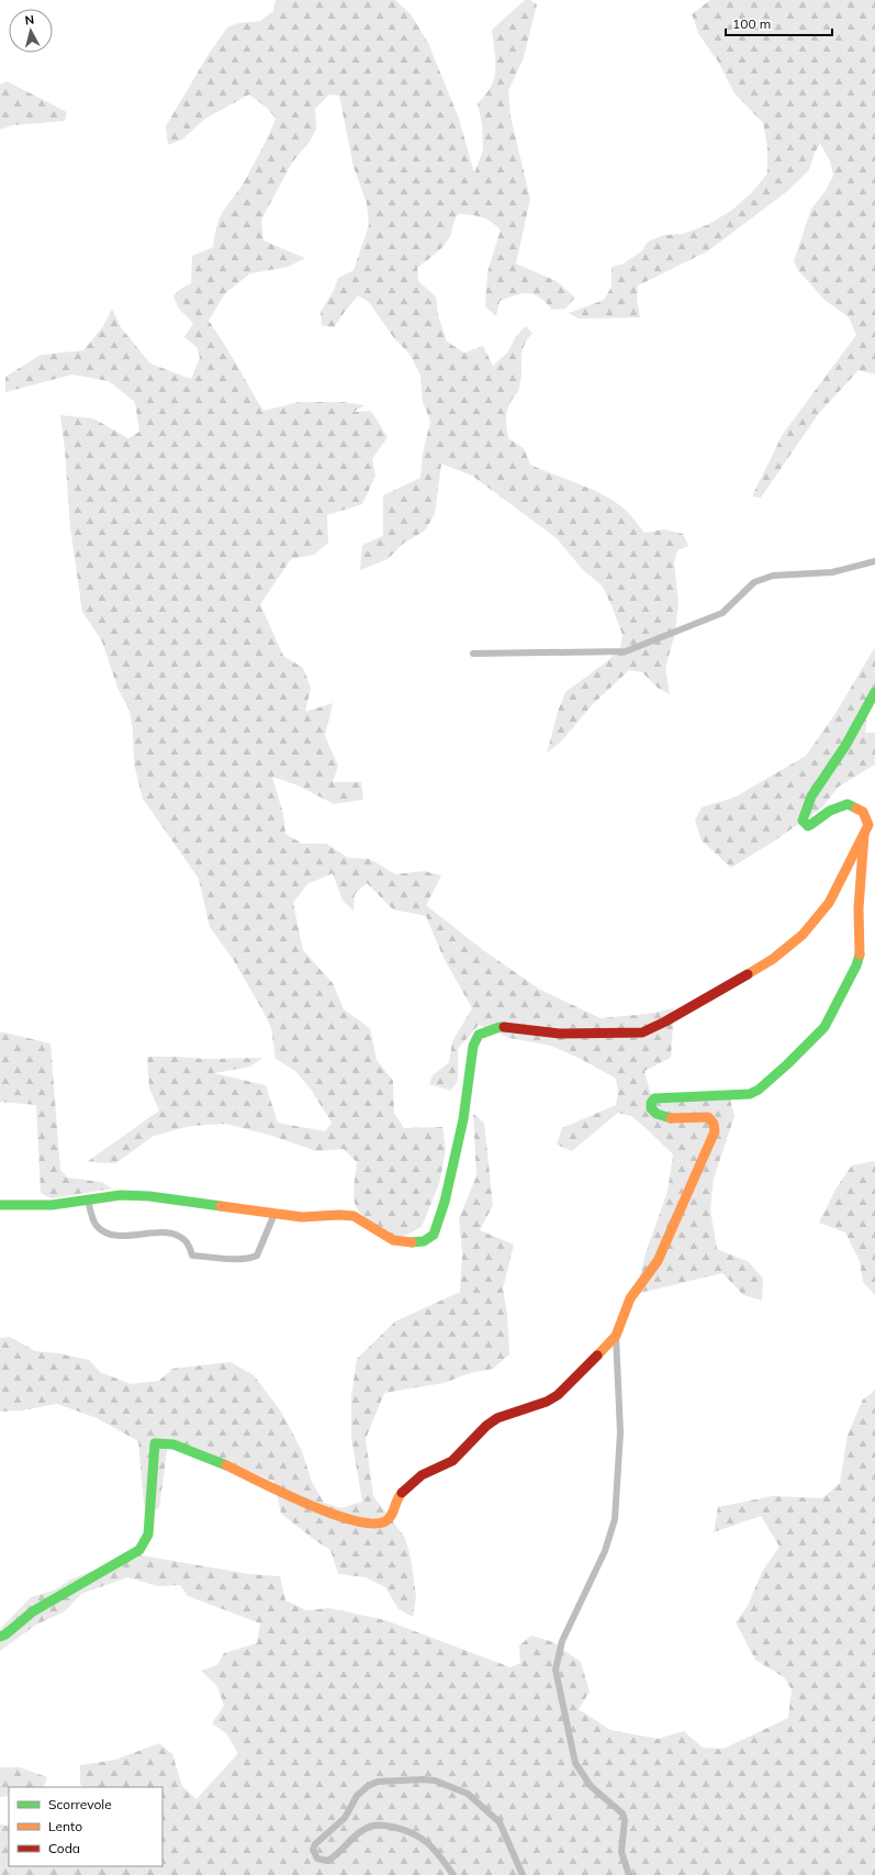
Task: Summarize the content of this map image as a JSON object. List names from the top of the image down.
{
  "legend": ["Scorrevole", "Lento", "Coda"],
  "scale_bar": "100 m",
  "north": "top"
}
